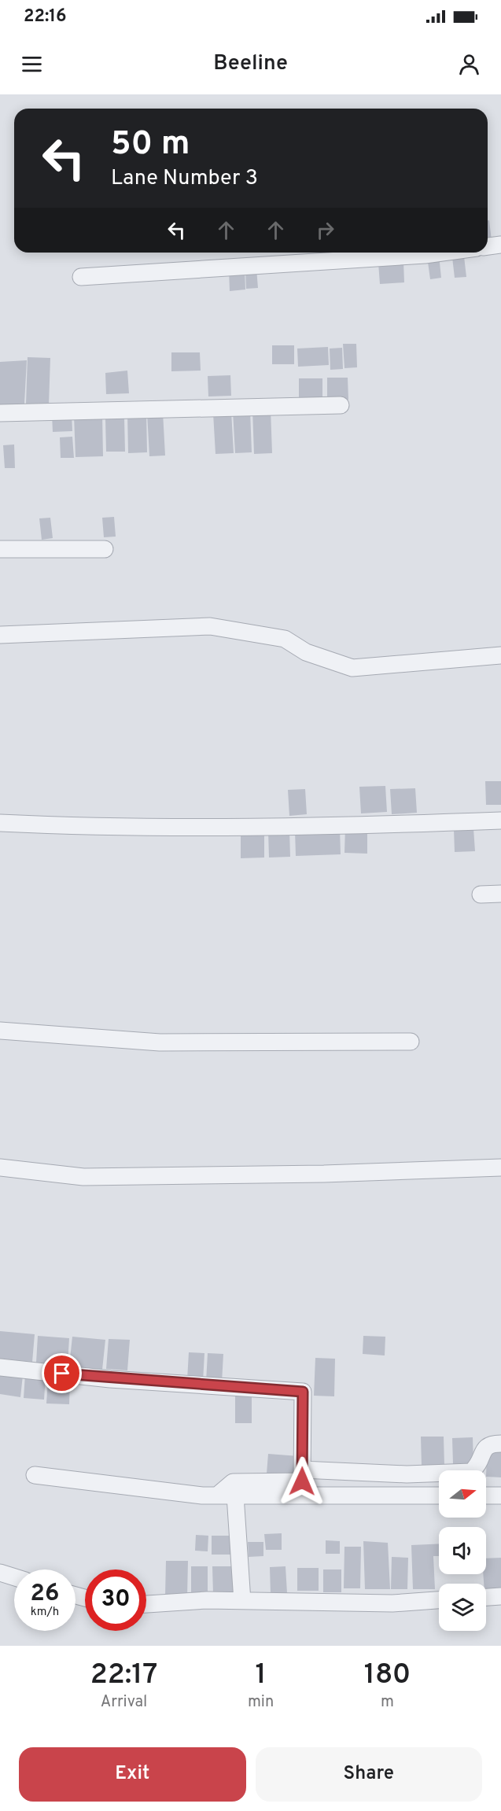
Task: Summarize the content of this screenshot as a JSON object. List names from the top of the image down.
{
  "north": "right",
  "page": {
    "status": "22:16",
    "header": "Beeline",
    "turn": ["50 m", "Lane Number 3"],
    "speed": "26 km/h",
    "limit": "30",
    "eta": [
      "22:17",
      "Arrival",
      "1",
      "min",
      "180",
      "m"
    ],
    "buttons": ["Exit", "Share"]
  }
}
